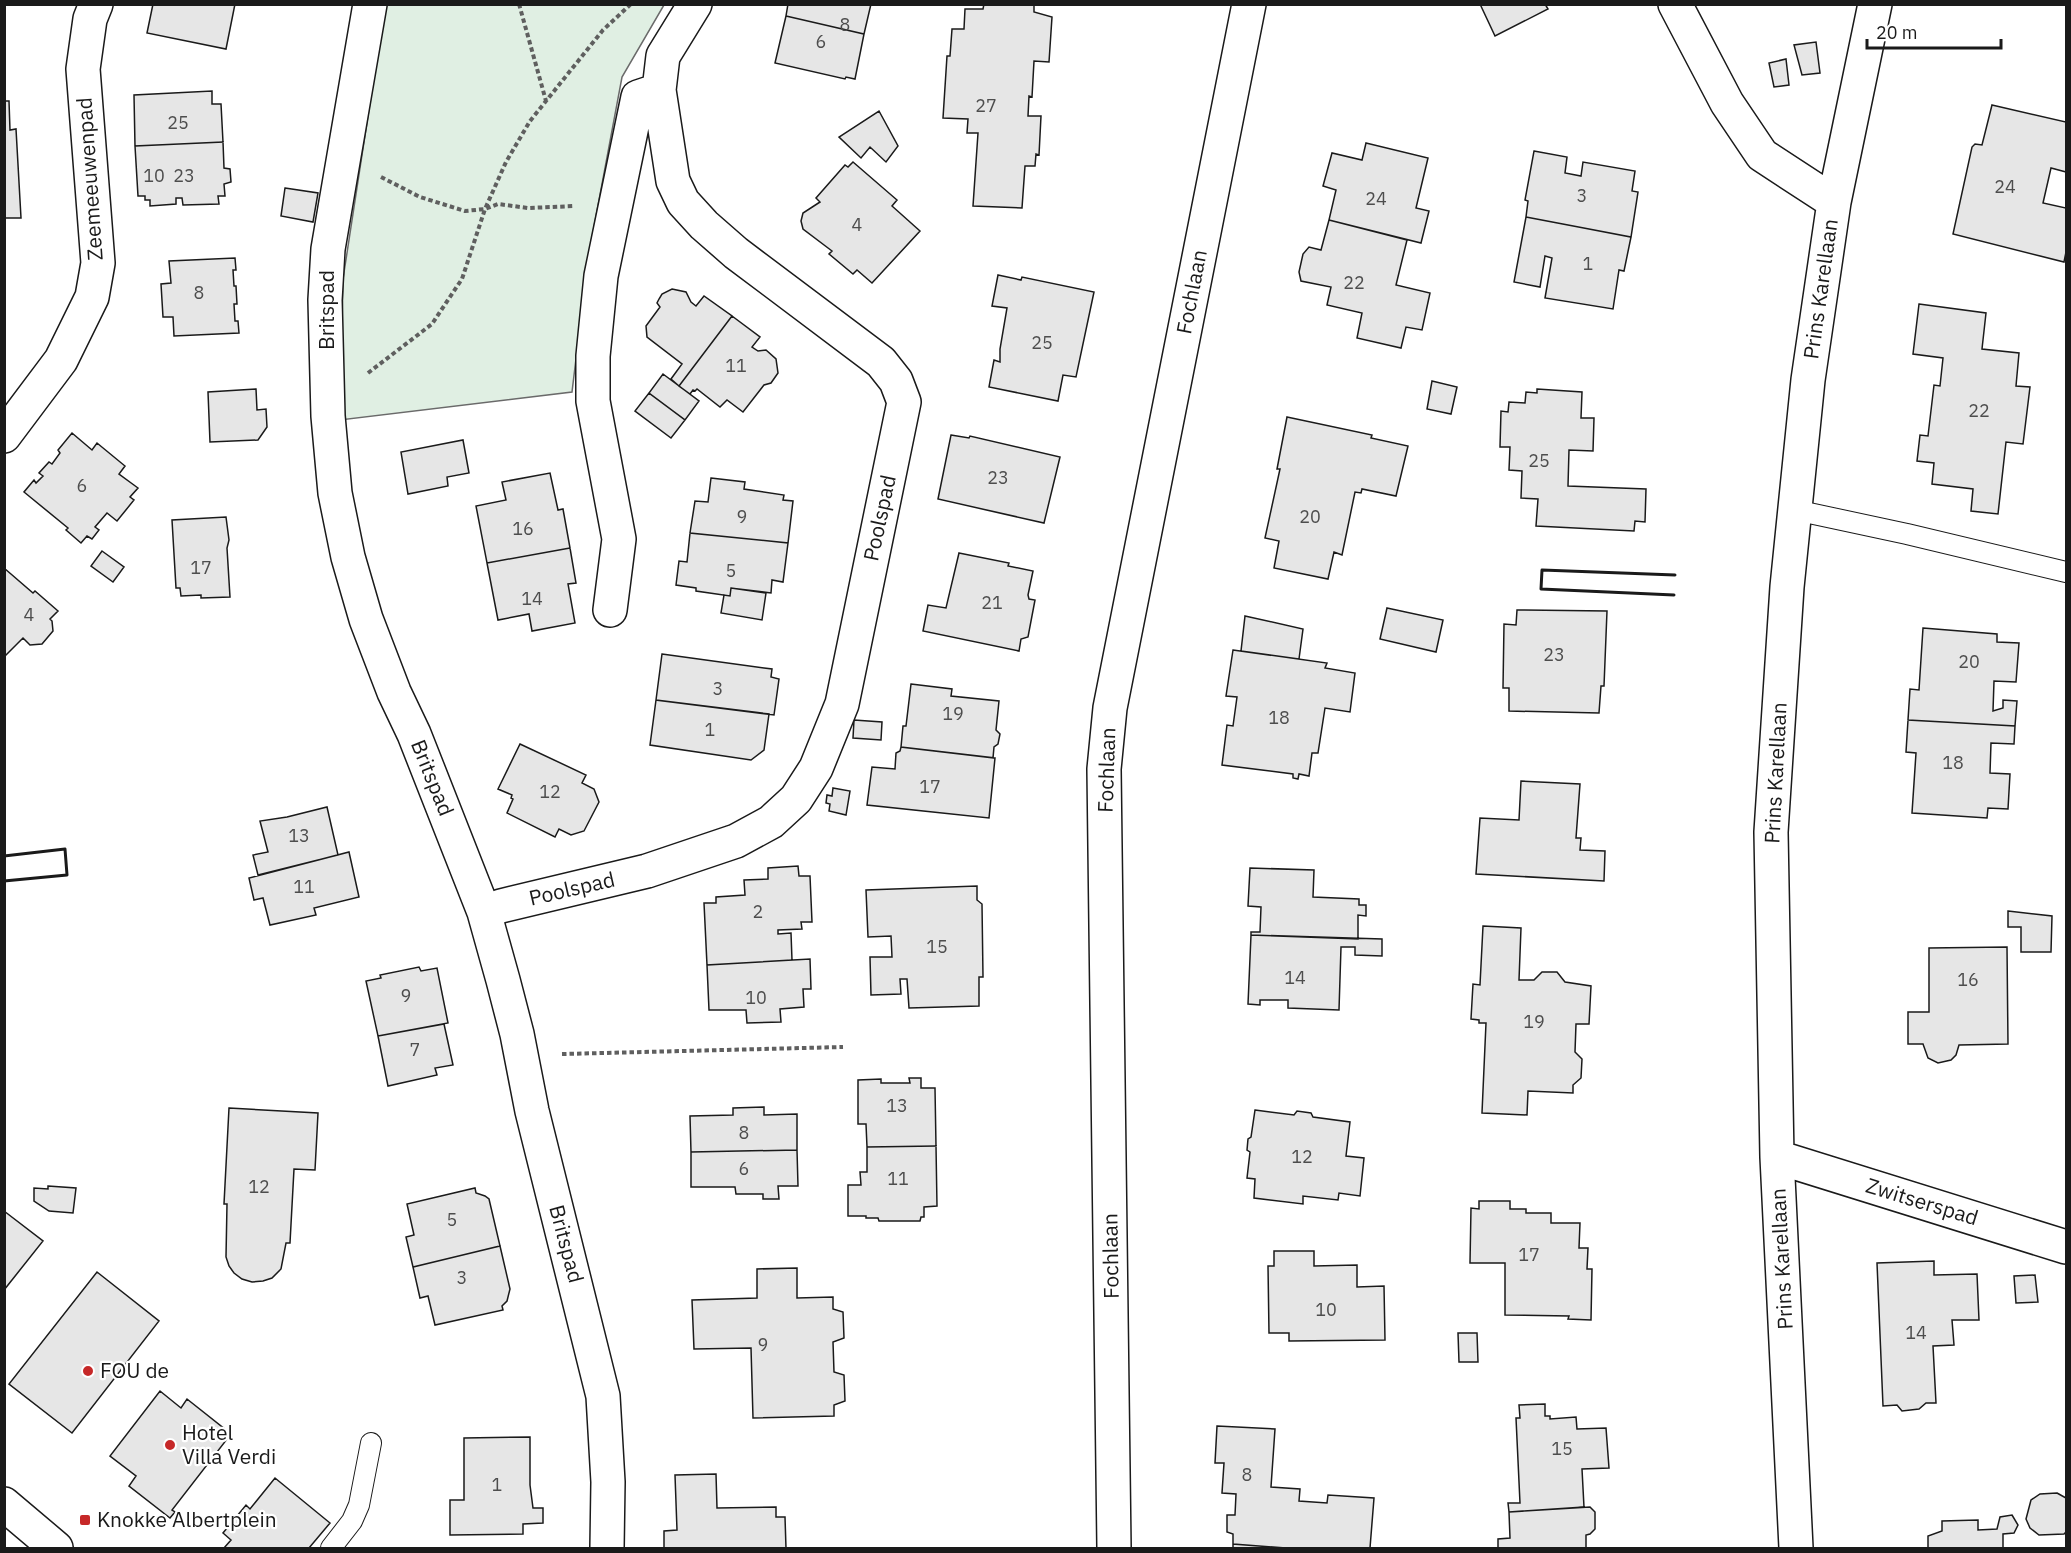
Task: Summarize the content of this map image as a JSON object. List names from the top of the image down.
{
  "streets": {
    "street": [
      "Zeemeeuwenpad",
      "Prins Karellaan",
      "Fochlaan",
      "Britspad",
      "Poolspad",
      "Zwitserspad"
    ]
  },
  "crossings": [
    ["Prins Karellaan", "Zwitserspad"],
    ["Britspad", "Poolspad"]
  ],
  "places": {
    "other": ["FOU de", "Hotel Villa Verdi"],
    "transit": ["Knokke Albertplein"]
  },
  "house_numbers": [
    "8",
    "6",
    "27",
    "25",
    "10",
    "23",
    "24",
    "3",
    "24",
    "4",
    "1",
    "22",
    "8",
    "25",
    "11",
    "22",
    "25",
    "23",
    "6",
    "9",
    "20",
    "16",
    "17",
    "5",
    "14",
    "21",
    "4",
    "23",
    "20",
    "3",
    "19",
    "18",
    "1",
    "18",
    "17",
    "12",
    "13",
    "11",
    "2",
    "15",
    "14",
    "16",
    "9",
    "10",
    "19",
    "7",
    "13",
    "8",
    "12",
    "6",
    "11",
    "12",
    "5",
    "17",
    "3",
    "10",
    "14",
    "9",
    "15",
    "8",
    "1"
  ],
  "scale_bar": "20 m"
}
